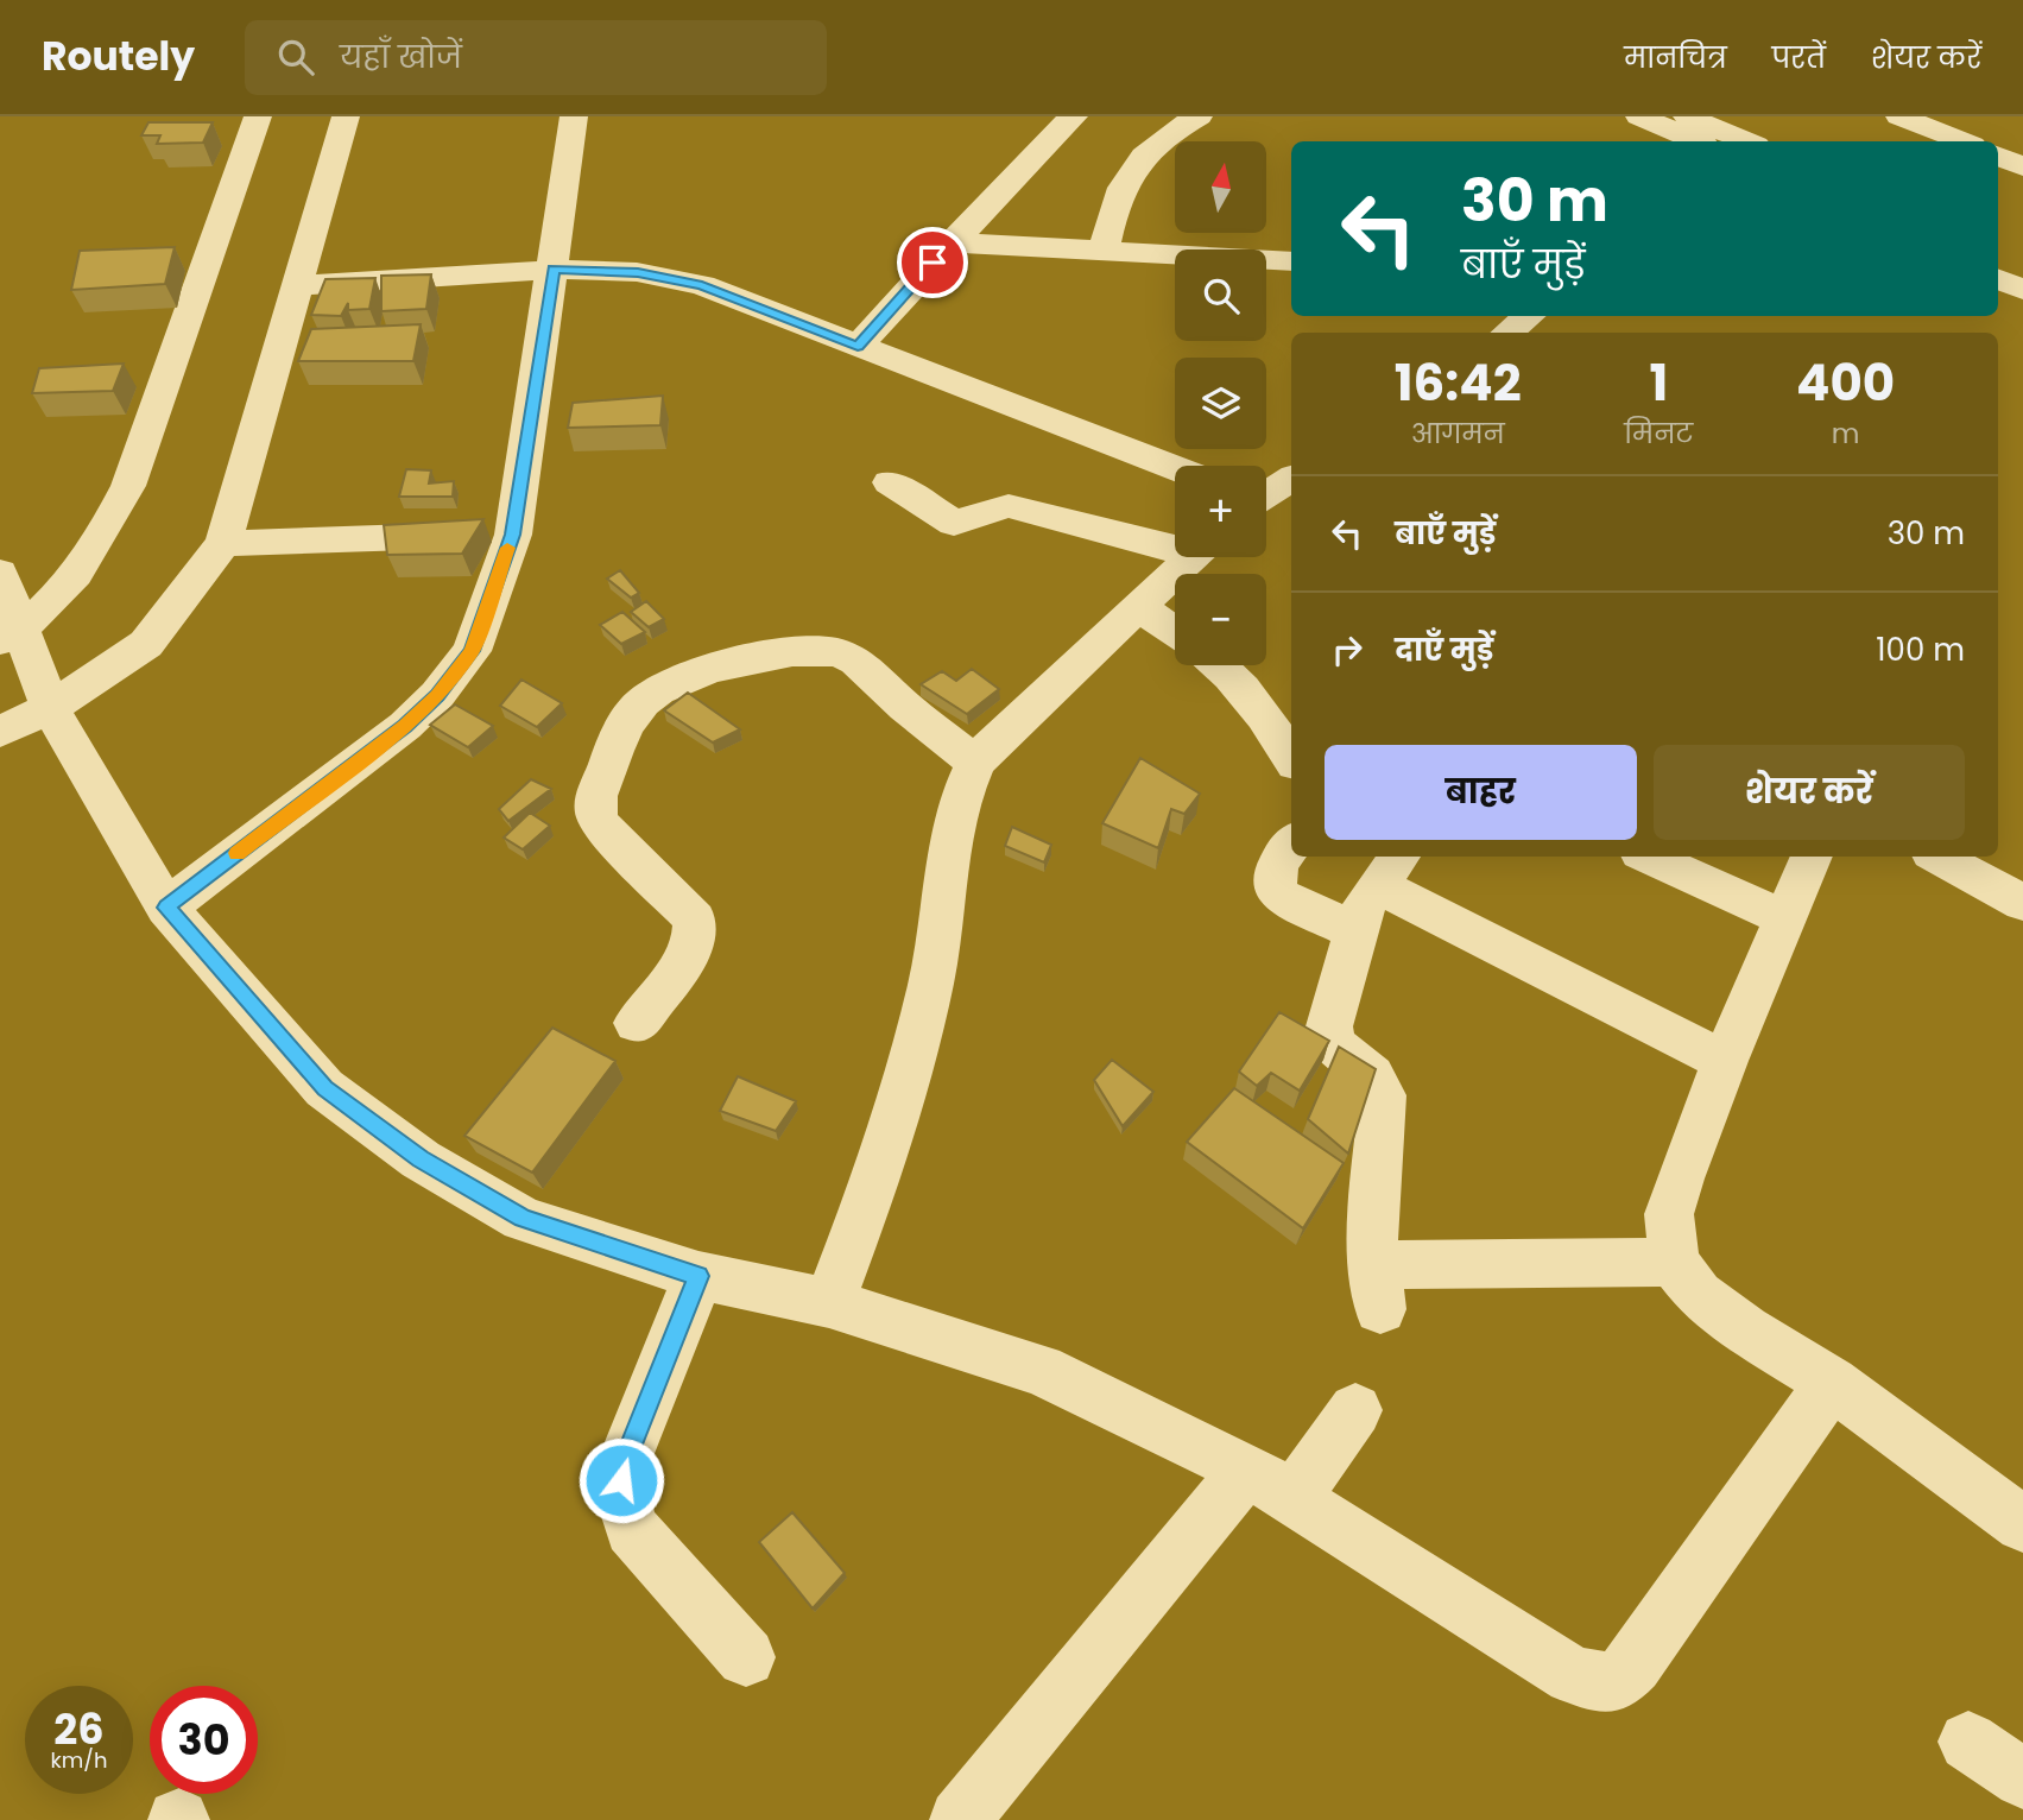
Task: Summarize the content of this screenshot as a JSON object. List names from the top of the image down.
{
  "north": "top",
  "page": {
    "header": "Routely",
    "search": "यहाँ खोजें",
    "nav": ["मानचित्र", "परतें", "शेयर करें"],
    "map_buttons": ["+", "−"],
    "turn": ["30 m", "बाएँ मुड़ें"],
    "eta": [
      "16:42",
      "आगमन",
      "1",
      "मिनट",
      "400",
      "m"
    ],
    "list": [
      {
        "name": "बाएँ मुड़ें",
        "value": "30 m"
      },
      {
        "name": "दाएँ मुड़ें",
        "value": "100 m"
      }
    ],
    "buttons": ["बाहर", "शेयर करें"],
    "speed": "26 km/h",
    "limit": "30"
  }
}
